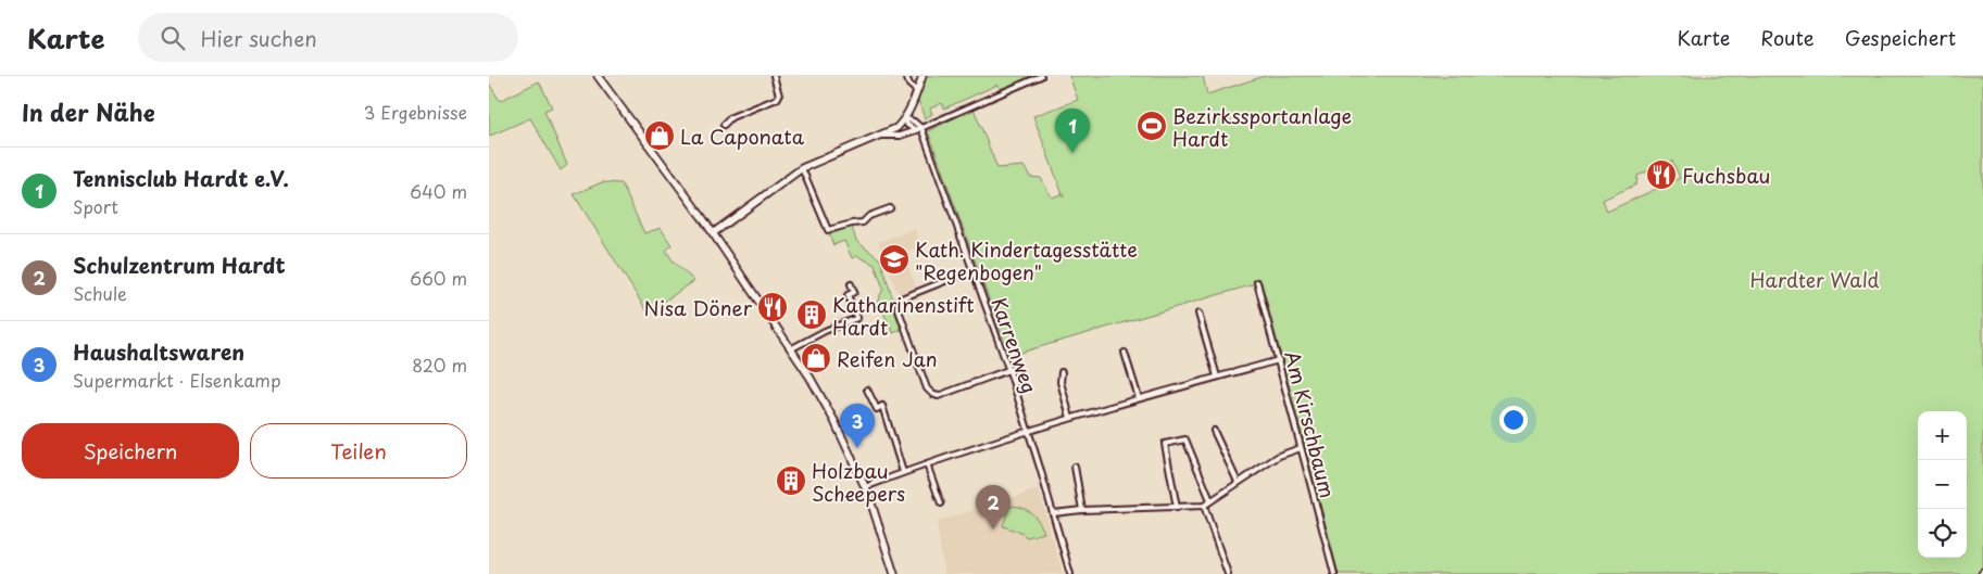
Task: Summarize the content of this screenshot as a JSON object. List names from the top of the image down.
{
  "streets": {
    "street": ["Karrenweg", "Am Kirschbaum"]
  },
  "parks": ["Hardter Wald"],
  "places": {
    "sports": ["Bezirkssportanlage Hardt"],
    "shop": ["La Caponata", "Reifen Jan"],
    "restaurant": ["Fuchsbau", "Nisa Döner"],
    "school or university": ["Kath. Kindertagesstätte \"Regenbogen\""],
    "building": ["Katharinenstift Hardt", "Holzbau Scheepers"]
  },
  "page": {
    "header": "Karte",
    "search": "Hier suchen",
    "nav": ["Karte", "Route", "Gespeichert"],
    "heading": ["In der Nähe", "3 Ergebnisse"],
    "pins": ["1", "3", "2"],
    "list": [
      {
        "mark": "1",
        "name": "Tennisclub Hardt e.V.",
        "note": "Sport",
        "value": "640 m"
      },
      {
        "mark": "2",
        "name": "Schulzentrum Hardt",
        "note": "Schule",
        "value": "660 m"
      },
      {
        "mark": "3",
        "name": "Haushaltswaren",
        "note": "Supermarkt · Elsenkamp",
        "value": "820 m"
      }
    ],
    "buttons": ["Speichern", "Teilen"],
    "map_buttons": ["+", "−"]
  }
}
